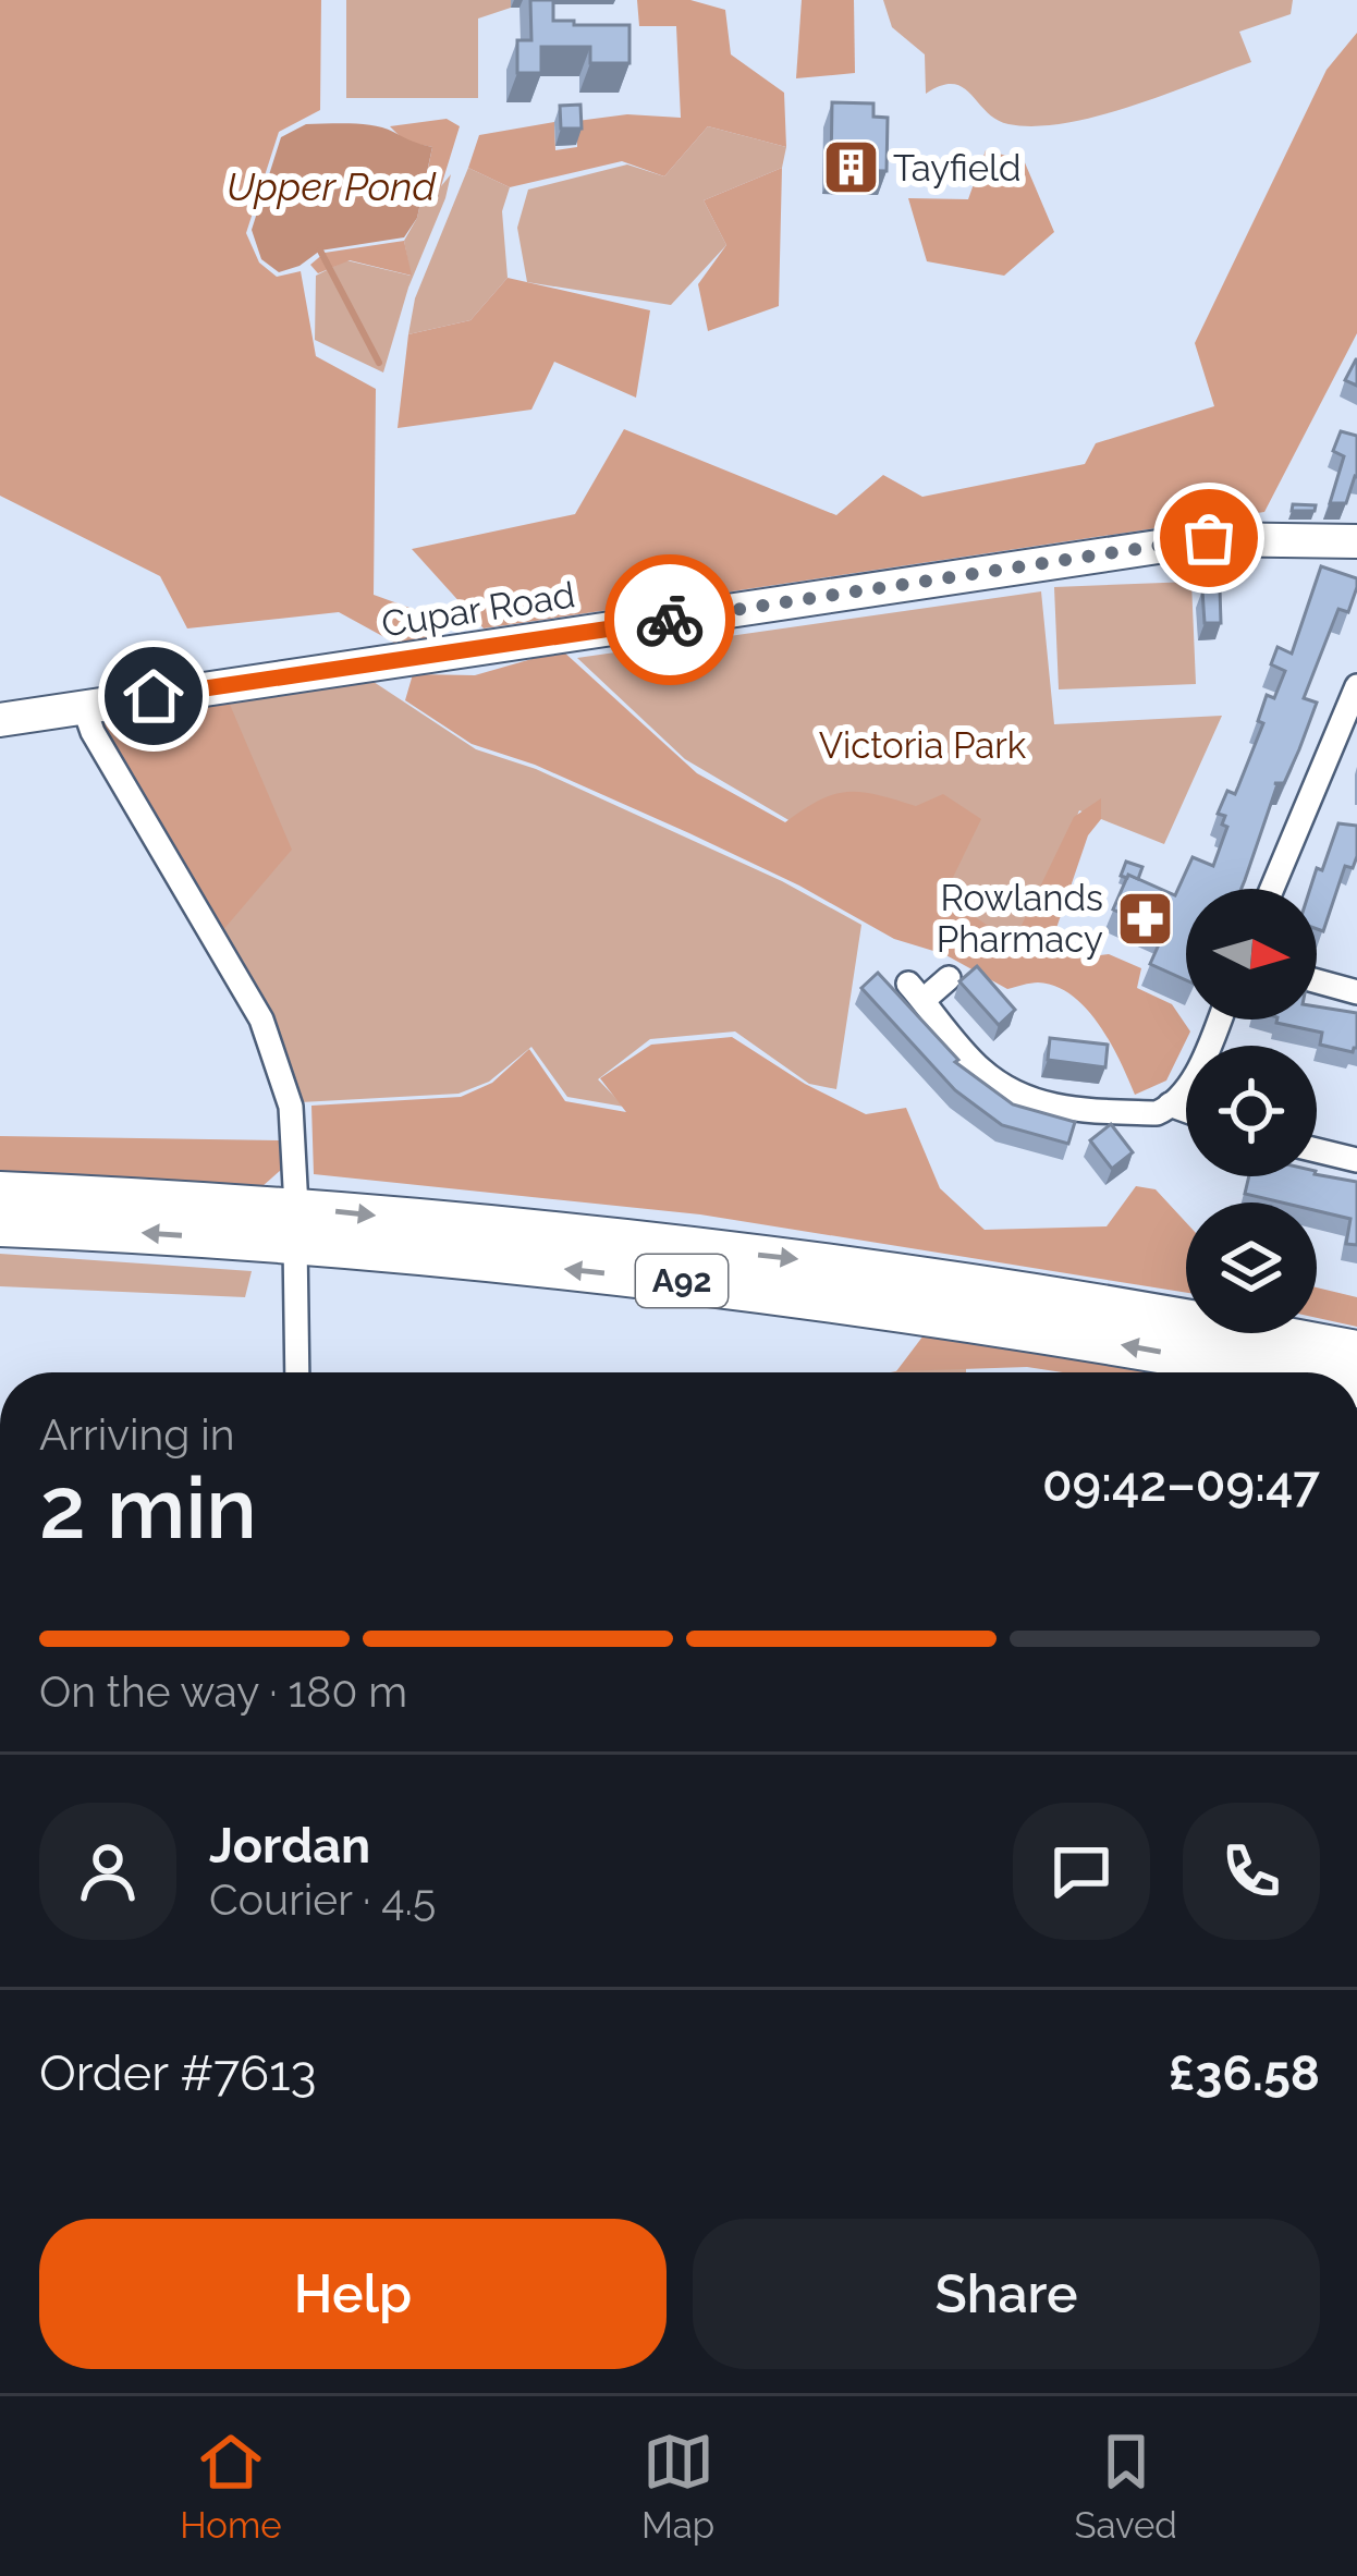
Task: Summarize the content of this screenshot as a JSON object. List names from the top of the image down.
{
  "streets": {
    "highway": ["A92"],
    "main road": ["Cupar Road"]
  },
  "water": ["Upper Pond"],
  "parks": ["Victoria Park"],
  "places": {
    "building": ["Tayfield"],
    "pharmacy": ["Rowlands Pharmacy"]
  },
  "north": "right",
  "page": {
    "heading": ["2 min", "Arriving in", "09:42–09:47"],
    "panel": [
      "Jordan",
      "Courier · 4.5",
      "Order #7613",
      "£36.58"
    ],
    "bar": "On the way · 180 m",
    "buttons": ["Help", "Share"],
    "tabs": ["Home", "Map", "Saved"]
  }
}
